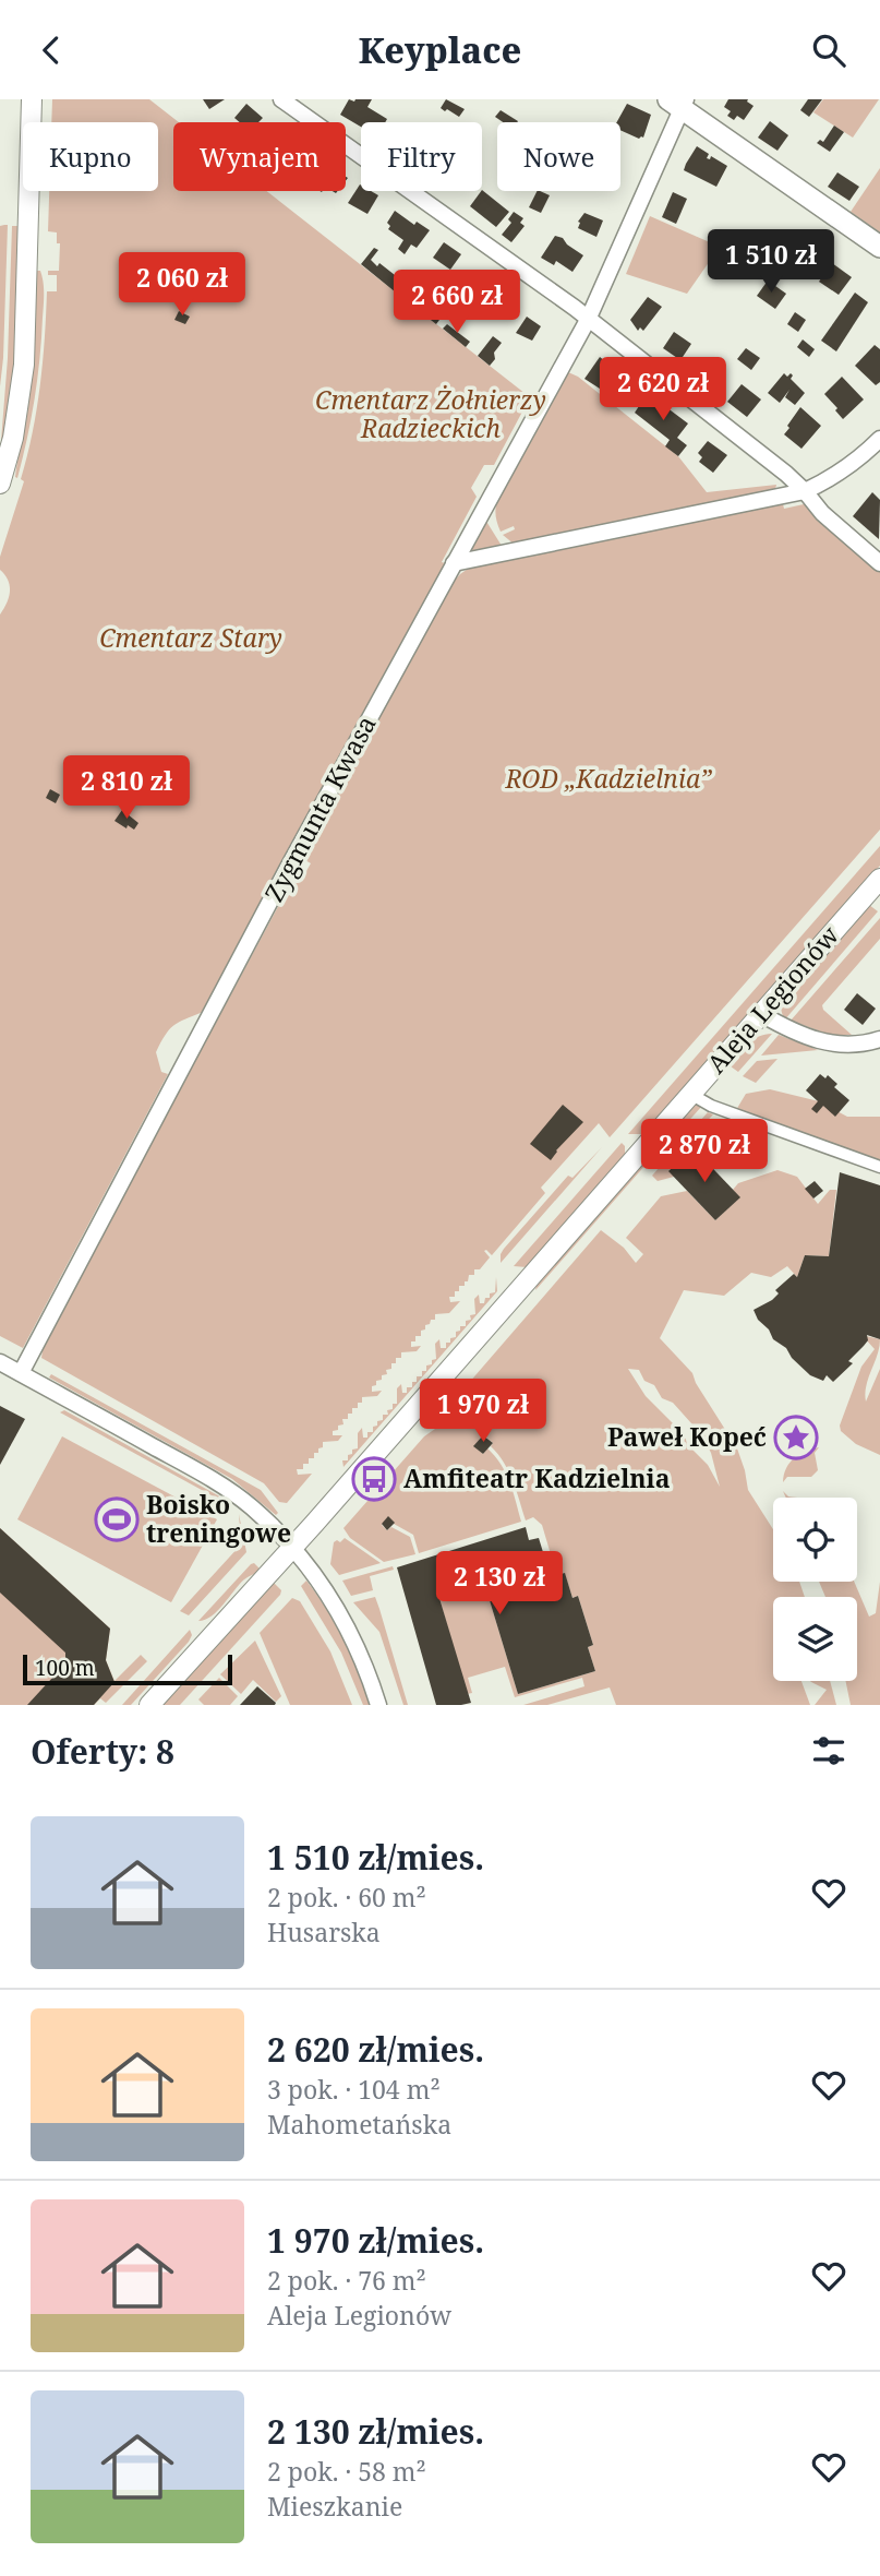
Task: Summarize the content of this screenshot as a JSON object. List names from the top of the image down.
{
  "streets": {
    "street": ["Zygmunta Kwasa", "Aleja Legionów"]
  },
  "parks": ["Cmentarz Żołnierzy Radzieckich", "Cmentarz Stary", "ROD „Kadzielnia”"],
  "places": {
    "place": ["Paweł Kopeć"],
    "bus stop": ["Amfiteatr Kadzielnia"],
    "sports": ["Boisko treningowe"]
  },
  "scale_bar": "100 m",
  "page": {
    "header": "Keyplace",
    "chip": [
      "Kupno",
      "Wynajem",
      "Filtry",
      "Nowe"
    ],
    "price": [
      "1 510 zł",
      "2 060 zł",
      "2 660 zł",
      "2 620 zł",
      "2 810 zł",
      "2 870 zł",
      "1 970 zł",
      "2 130 zł"
    ],
    "scale": "100 m",
    "heading": "Oferty: 8",
    "list": [
      {
        "name": "1 510 zł/mies.",
        "note": "2 pok. · 60 m² · Husarska"
      },
      {
        "name": "2 620 zł/mies.",
        "note": "3 pok. · 104 m² · Mahometańska"
      },
      {
        "name": "1 970 zł/mies.",
        "note": "2 pok. · 76 m² · Aleja Legionów"
      },
      {
        "name": "2 130 zł/mies.",
        "note": "2 pok. · 58 m² · Mieszkanie"
      }
    ]
  }
}
